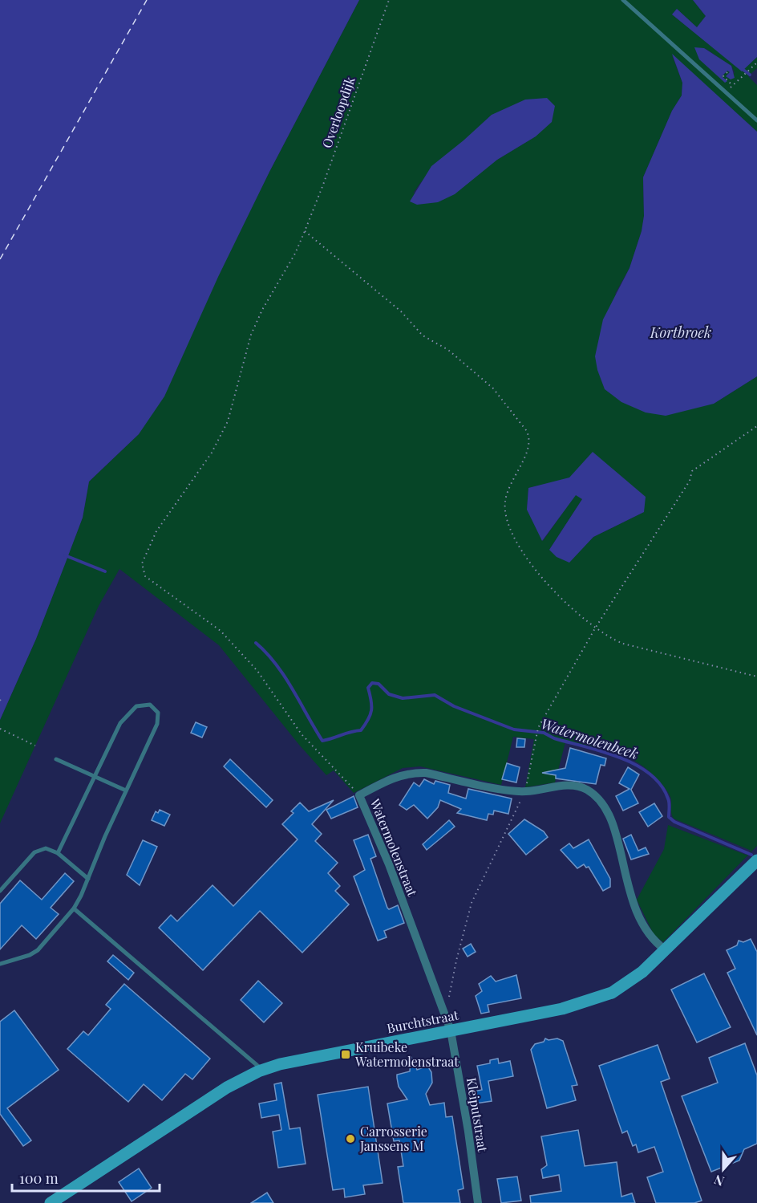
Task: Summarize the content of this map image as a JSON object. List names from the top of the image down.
{
  "streets": {
    "main road": ["Burchtstraat"],
    "street": ["Watermolenstraat", "Kleiputstraat"],
    "path": ["Overloopdijk"]
  },
  "crossings": [
    ["Overloopdijk", "Watermolenstraat"],
    ["Watermolenstraat", "Burchtstraat"],
    ["Watermolenstraat", "Kleiputstraat"],
    ["Burchtstraat", "Kleiputstraat"]
  ],
  "water": ["Kortbroek", "Watermolenbeek"],
  "places": {
    "transit": ["Kruibeke Watermolenstraat"],
    "other": ["Carrosserie Janssens M"]
  },
  "scale_bar": "100 m",
  "north": "bottom"
}
